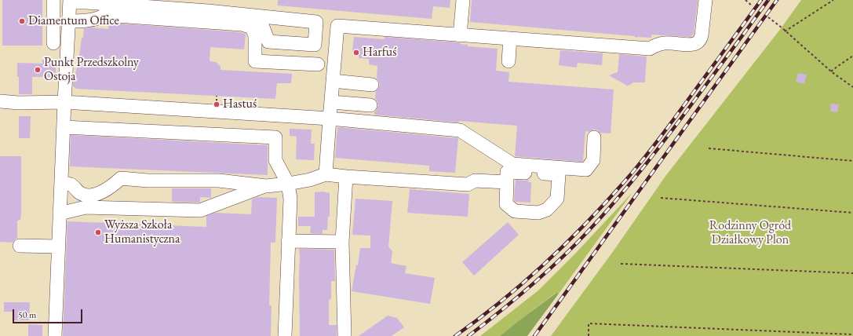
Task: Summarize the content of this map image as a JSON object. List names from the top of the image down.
{
  "parks": ["Rodzinny Ogród Działkowy Plon"],
  "places": [
    "Diamentum Office",
    "Harfuś",
    "Punkt Przedszkolny Ostoja",
    "Hastuś",
    "Wyższa Szkoła Humanistyczna"
  ],
  "scale_bar": "50 m"
}
